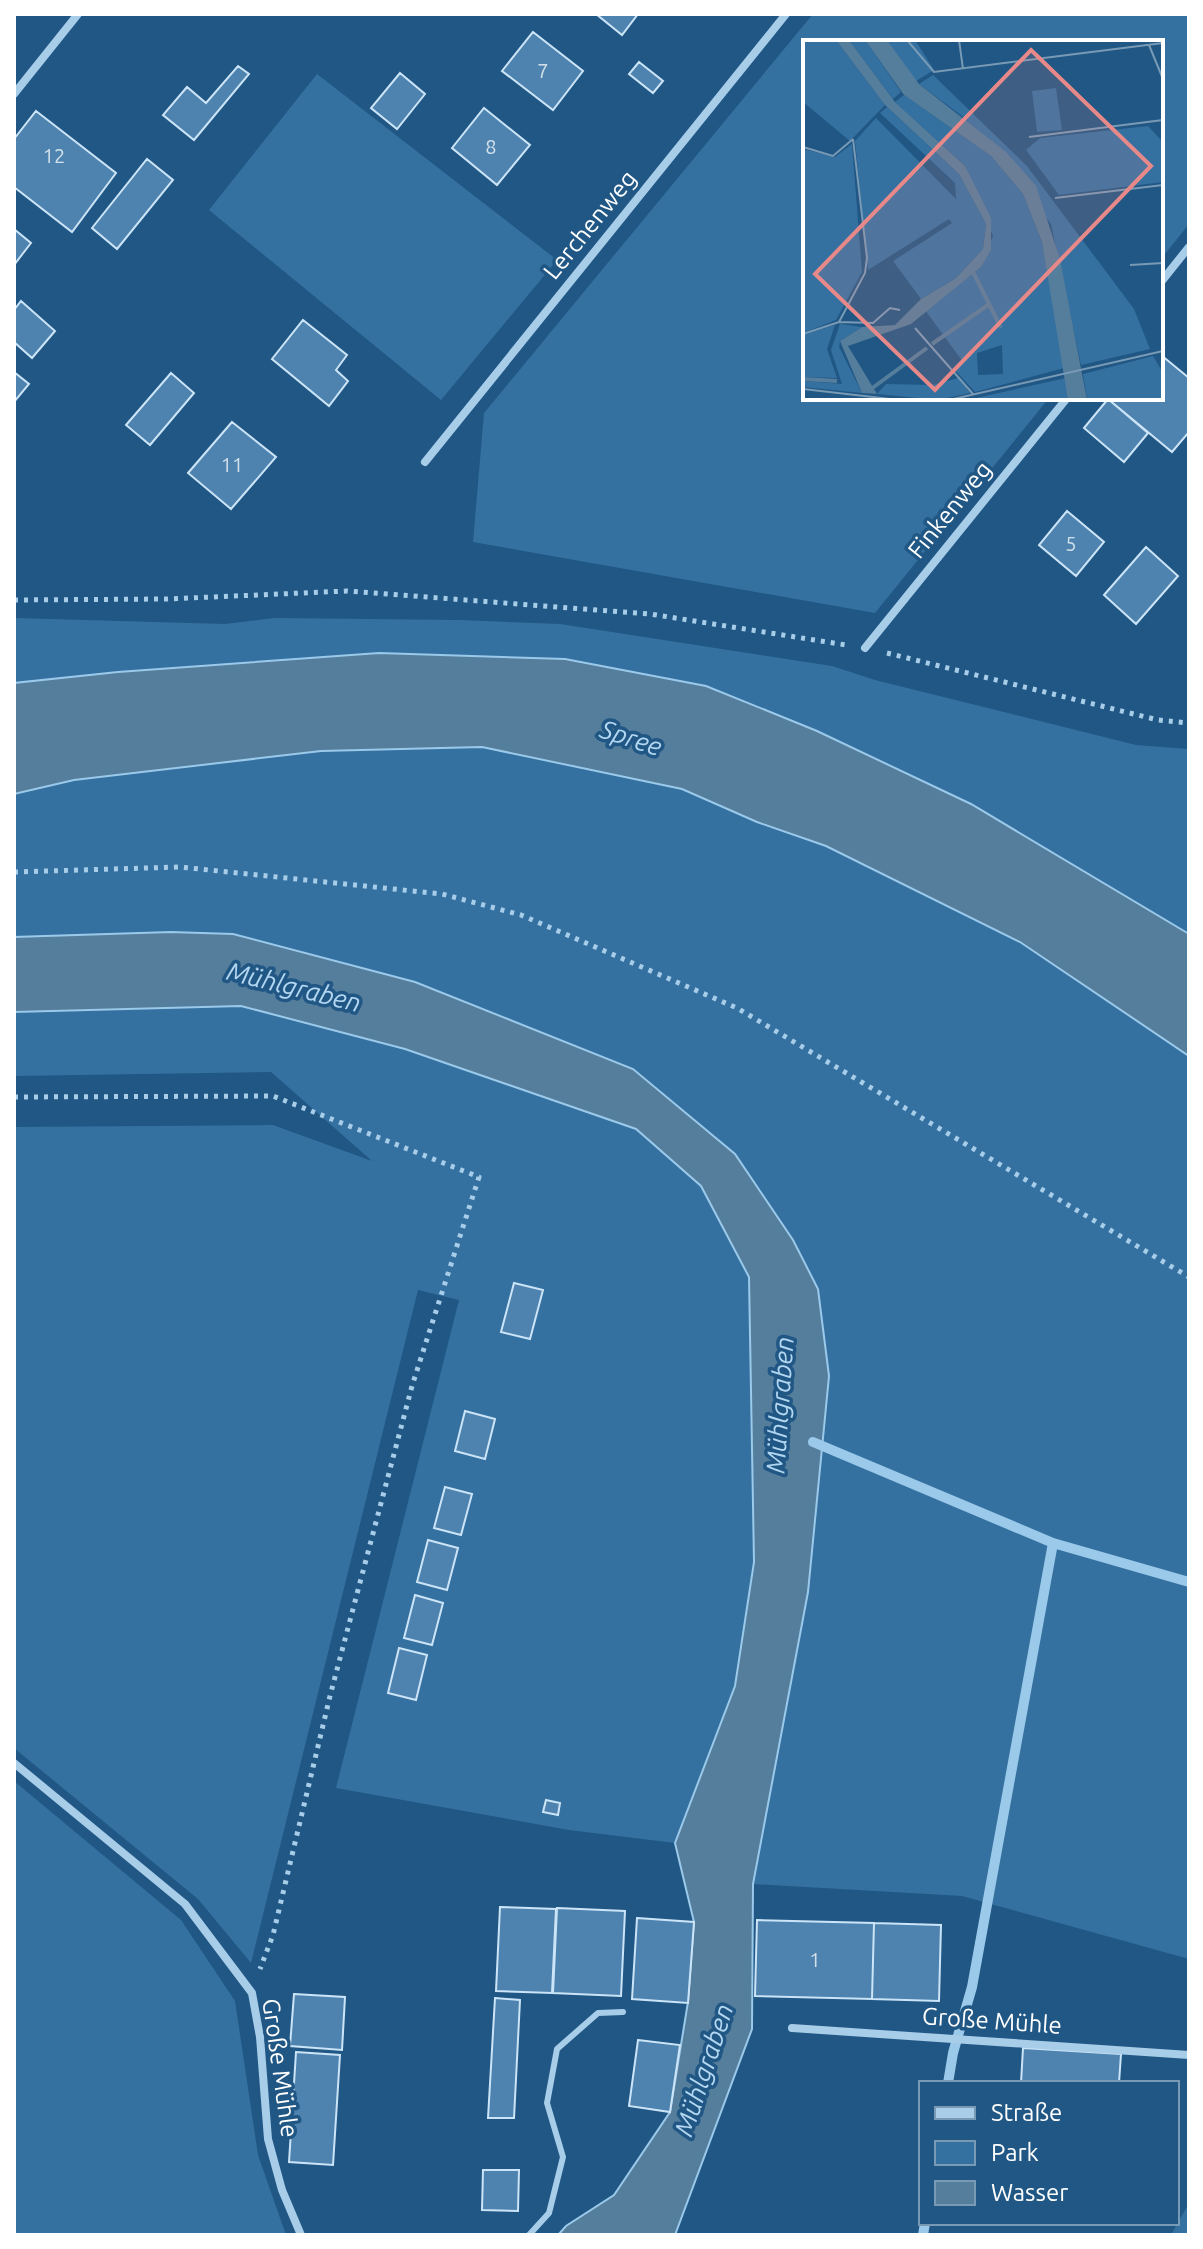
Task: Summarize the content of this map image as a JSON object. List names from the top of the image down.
{
  "streets": {
    "street": ["Lerchenweg", "Finkenweg", "Große Mühle"]
  },
  "water": ["Spree", "Mühlgraben"],
  "house_numbers": [
    "7",
    "8",
    "12",
    "11",
    "5",
    "1"
  ],
  "legend": ["Straße", "Park", "Wasser"]
}
